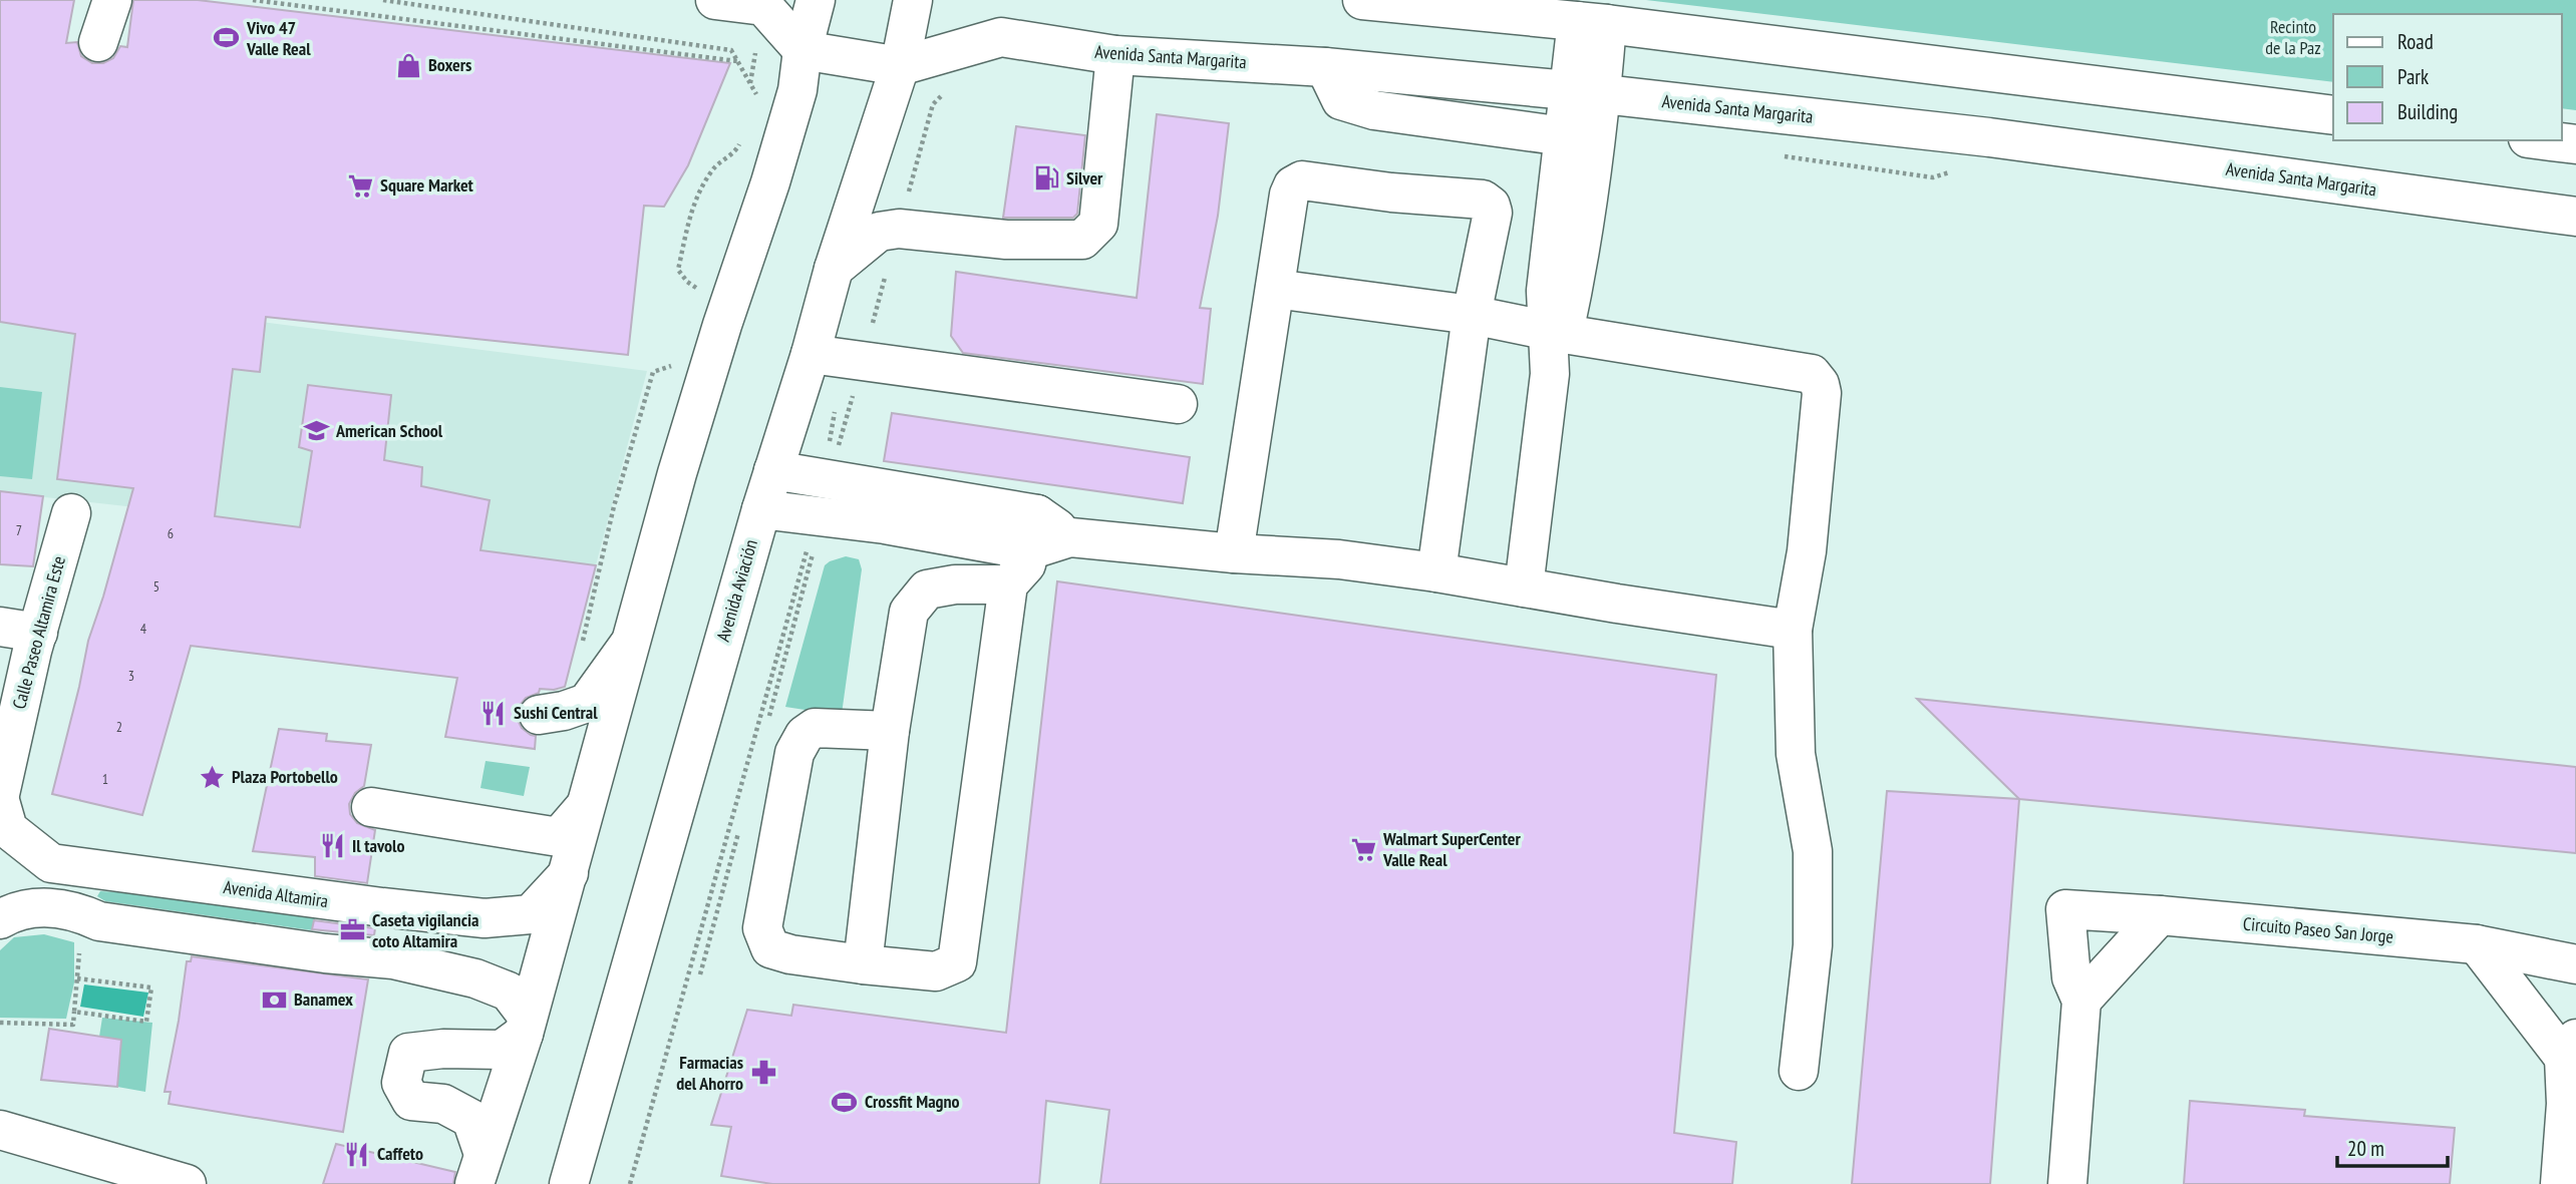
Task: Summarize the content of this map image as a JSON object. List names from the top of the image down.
{
  "streets": {
    "main road": [
      "Avenida Santa Margarita",
      "Avenida Aviación",
      "Calle Paseo Altamira Este",
      "Avenida Altamira",
      "Circuito Paseo San Jorge"
    ]
  },
  "crossings": [
    ["Avenida Santa Margarita", "Avenida Aviación"]
  ],
  "parks": ["Recinto de la Paz"],
  "places": {
    "sports": ["Vivo 47 Valle Real", "Crossfit Magno"],
    "shop": ["Boxers"],
    "fuel station": ["Silver"],
    "supermarket": ["Square Market", "Walmart SuperCenter Valle Real"],
    "school or university": ["American School"],
    "restaurant": ["Sushi Central", "Il tavolo", "Caffeto"],
    "place": ["Plaza Portobello"],
    "office": ["Caseta vigilancia coto Altamira"],
    "bank": ["Banamex"],
    "pharmacy": ["Farmacias del Ahorro"]
  },
  "house_numbers": [
    "7",
    "6",
    "5",
    "4",
    "3",
    "2",
    "1"
  ],
  "legend": ["Road", "Park", "Building"],
  "scale_bar": "20 m"
}
